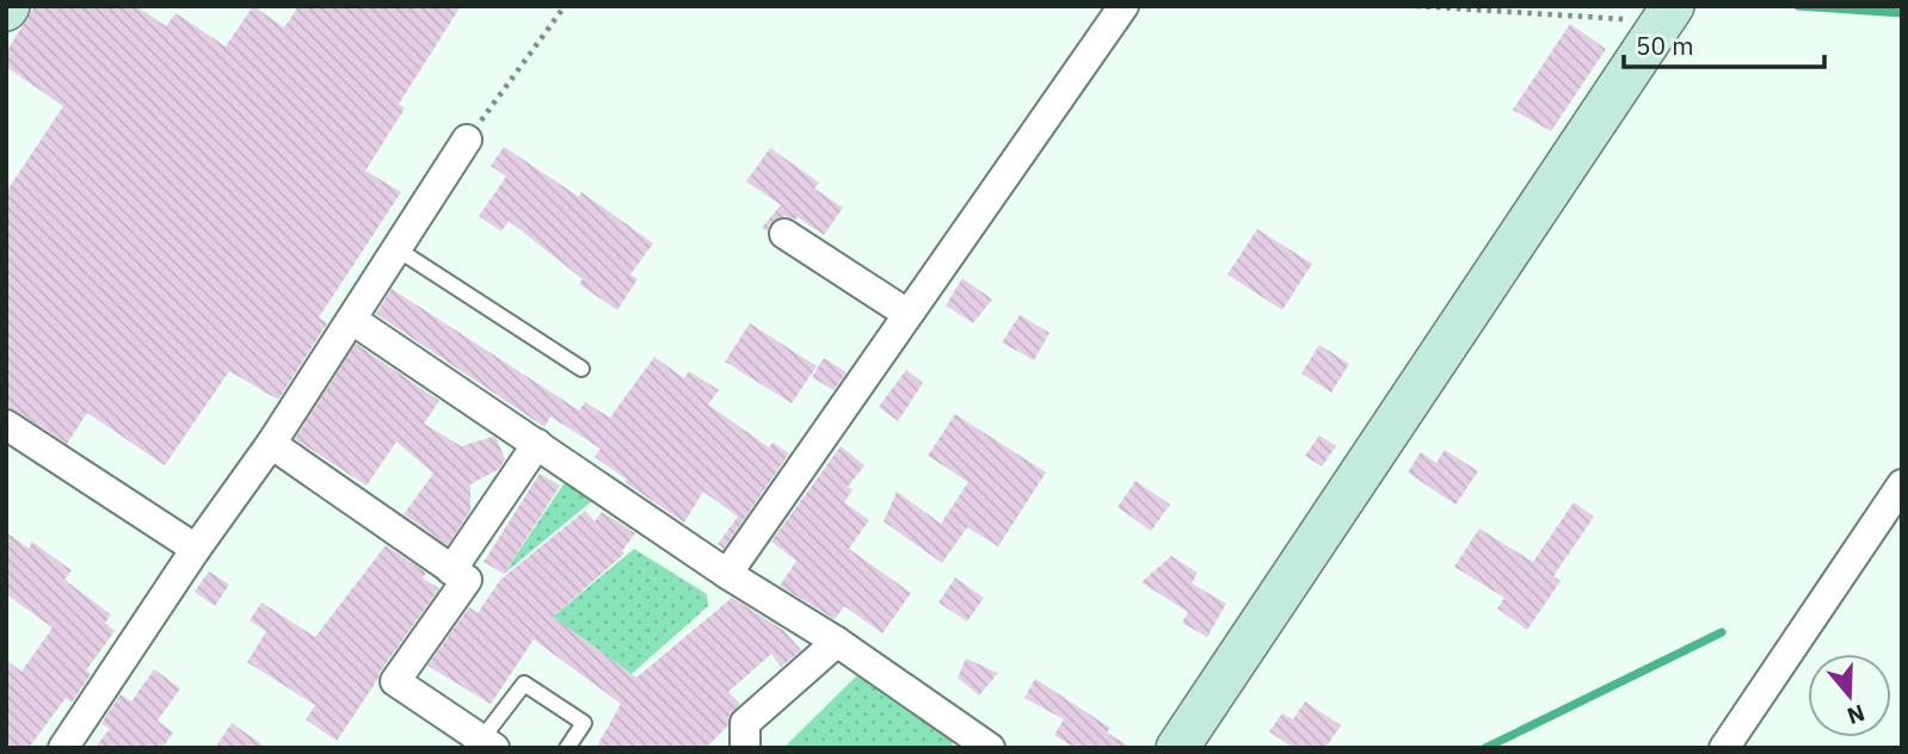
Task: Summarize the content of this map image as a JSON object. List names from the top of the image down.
{
  "scale_bar": "50 m",
  "north": "bottom"
}
